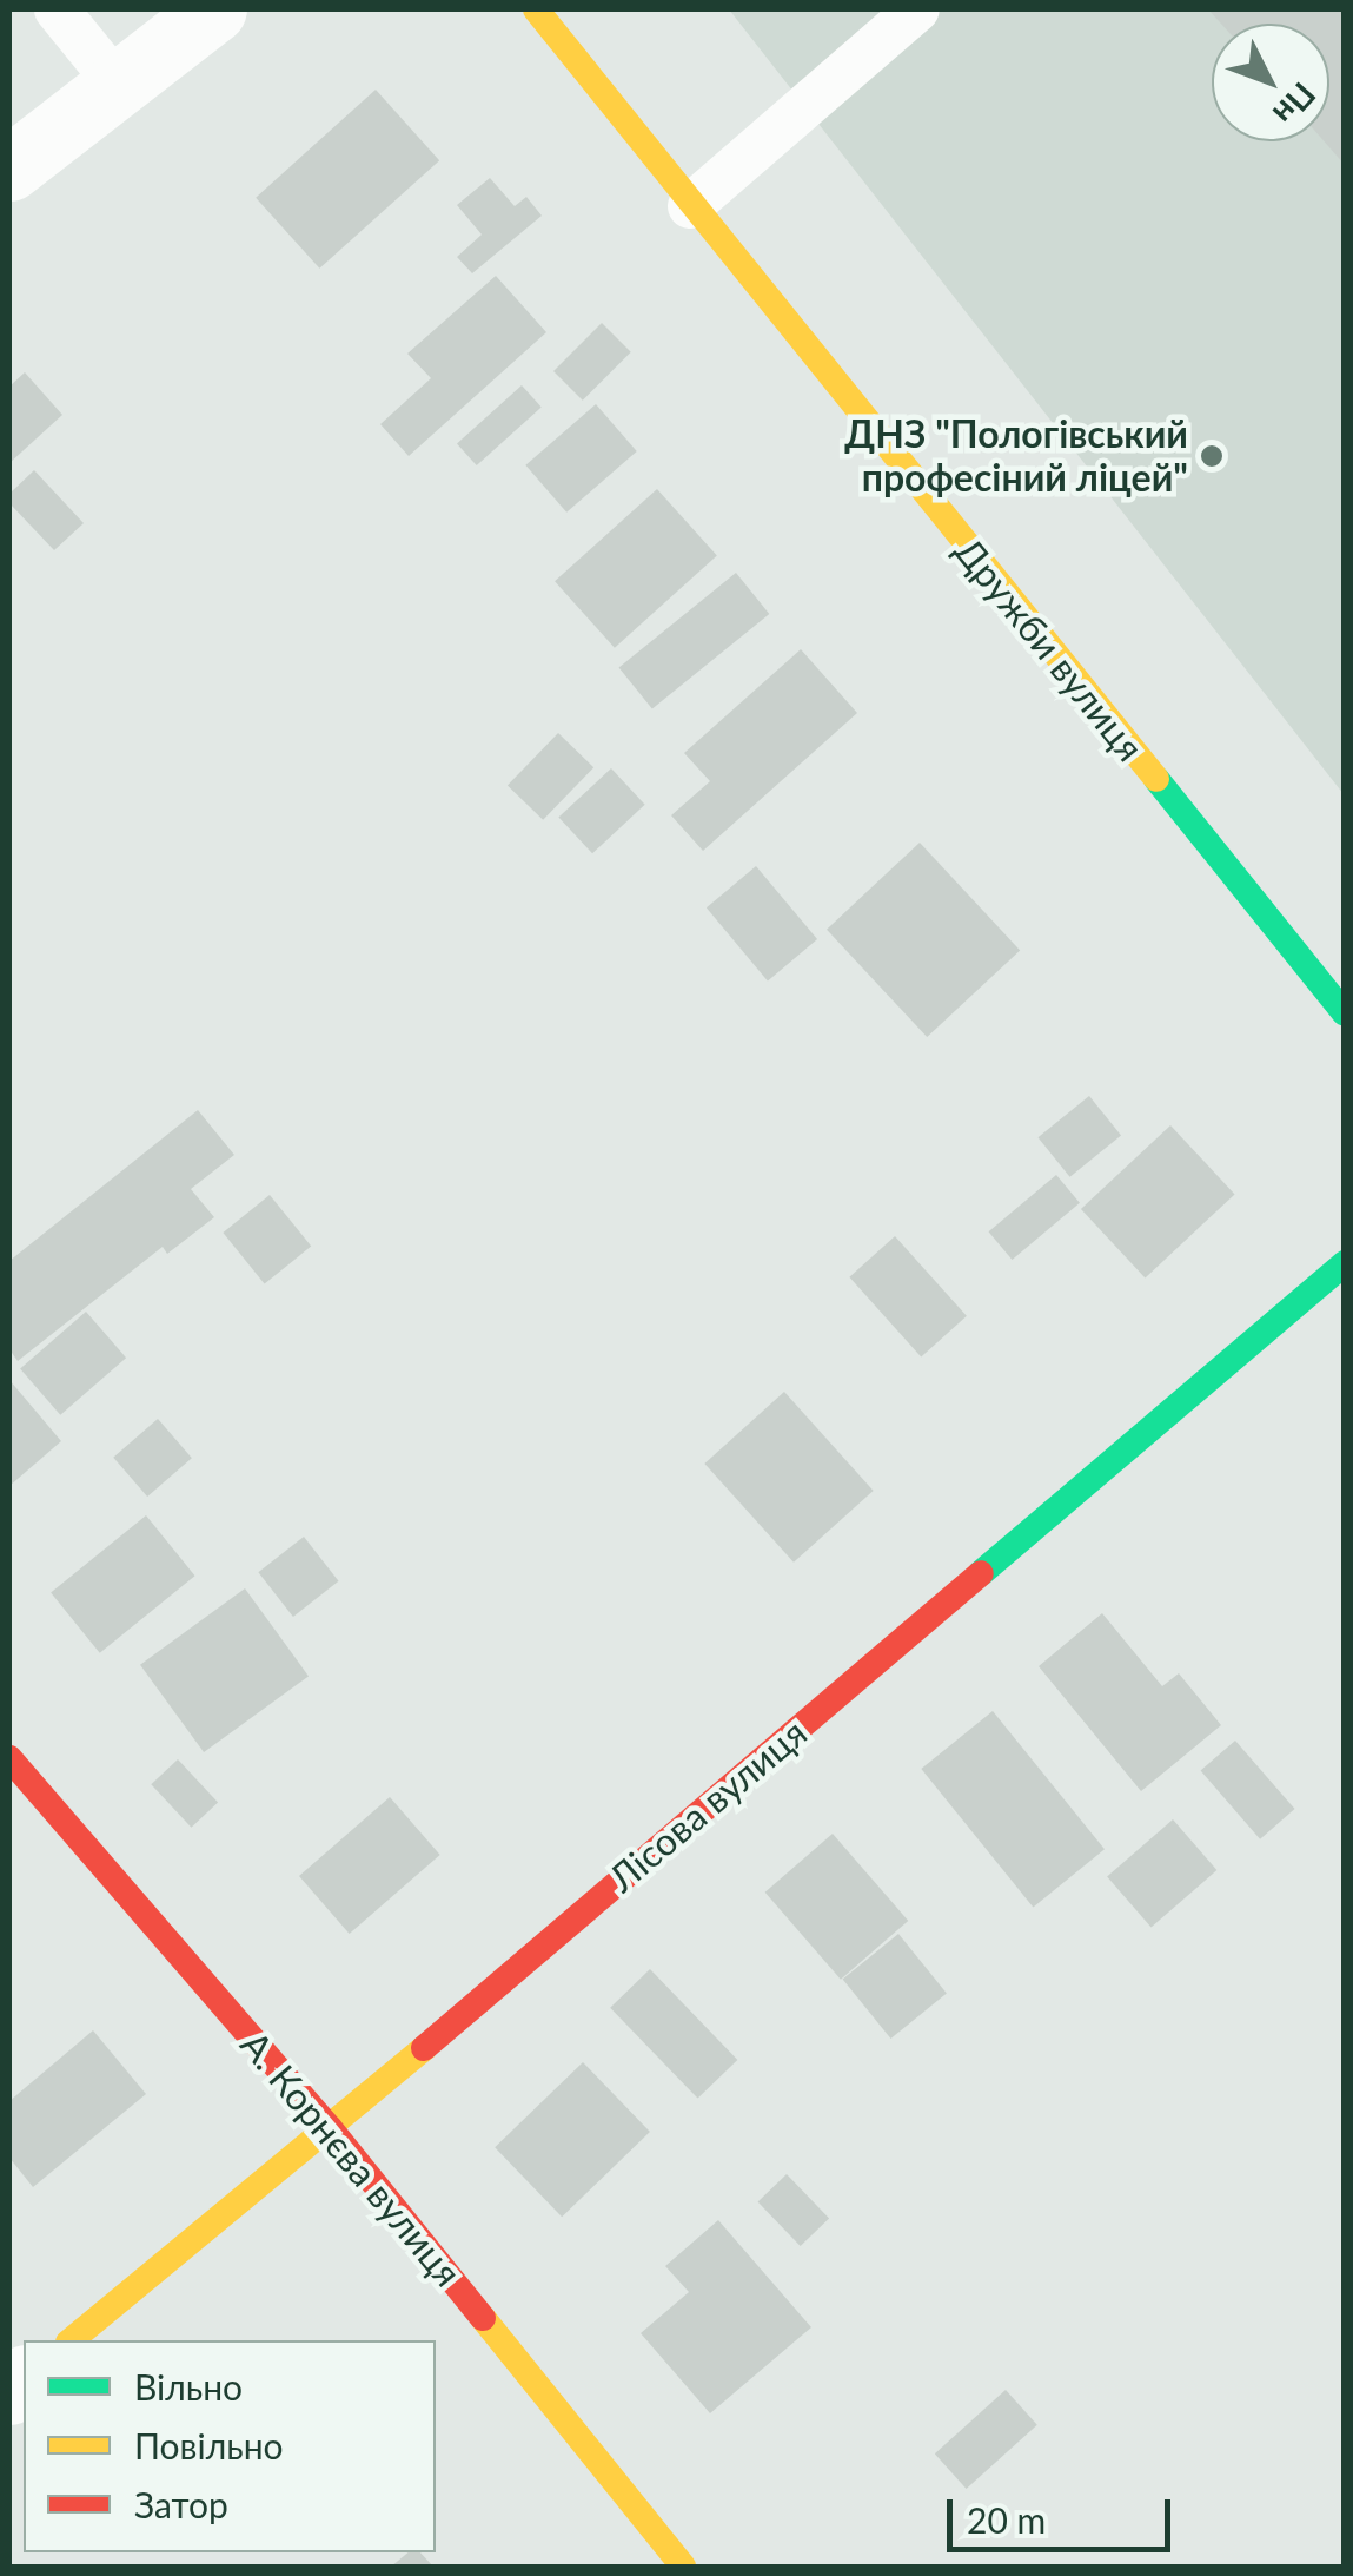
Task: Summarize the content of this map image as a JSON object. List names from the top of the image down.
{
  "streets": {
    "street": ["Дружби вулиця", "Лісова вулиця", "А. Корнєва вулиця"]
  },
  "crossings": [
    ["Лісова вулиця", "А. Корнєва вулиця"]
  ],
  "places": ["ДНЗ \"Пологівський професіний ліцей\""],
  "legend": ["Вільно", "Повільно", "Затор"],
  "scale_bar": "20 m",
  "north": "bottom right"
}
